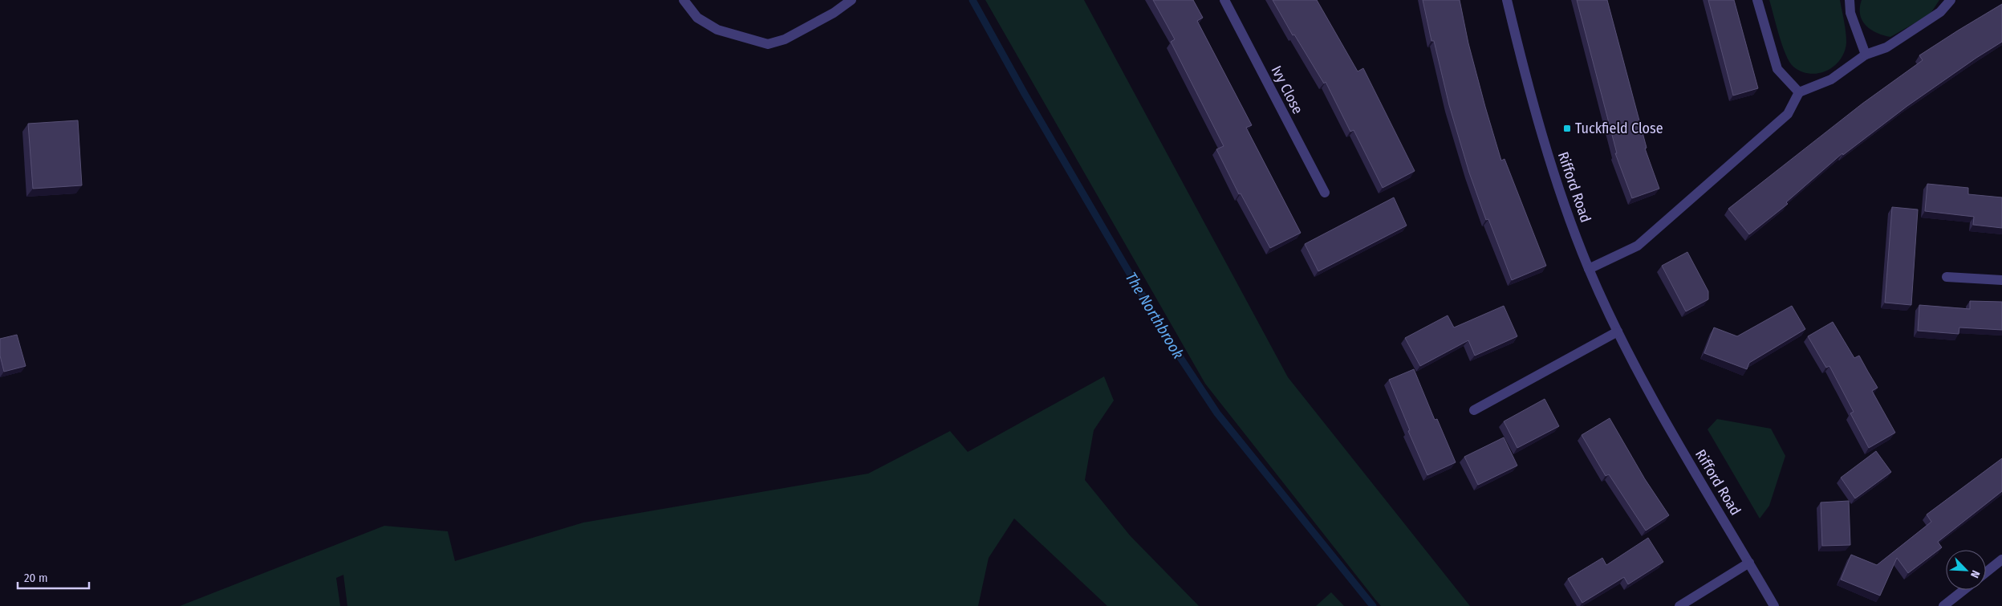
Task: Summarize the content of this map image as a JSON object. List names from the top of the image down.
{
  "streets": {
    "street": ["Ivy Close", "Rifford Road"]
  },
  "water": ["The Northbrook"],
  "places": {
    "transit": ["Tuckfield Close"]
  },
  "scale_bar": "20 m",
  "north": "bottom right"
}
